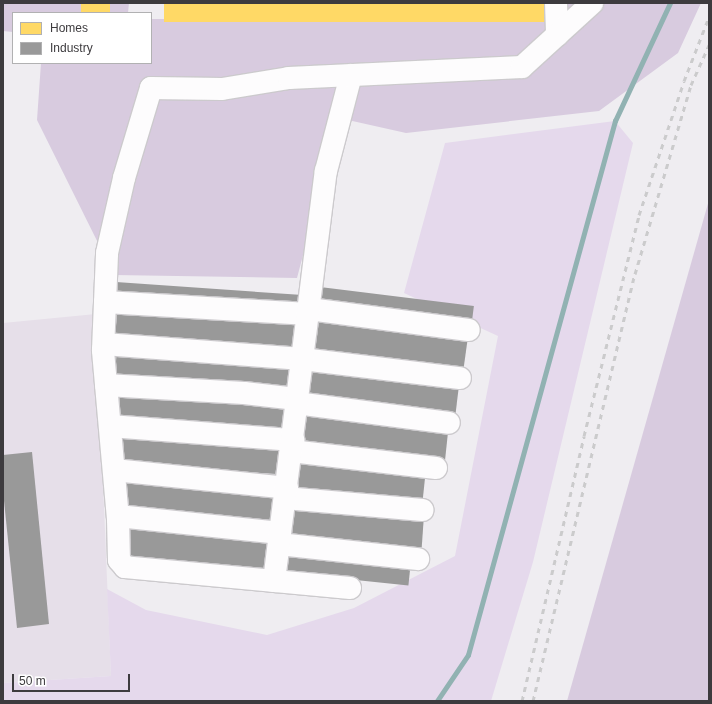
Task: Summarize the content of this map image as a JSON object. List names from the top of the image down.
{
  "legend": ["Homes", "Industry"],
  "scale_bar": "50 m"
}
